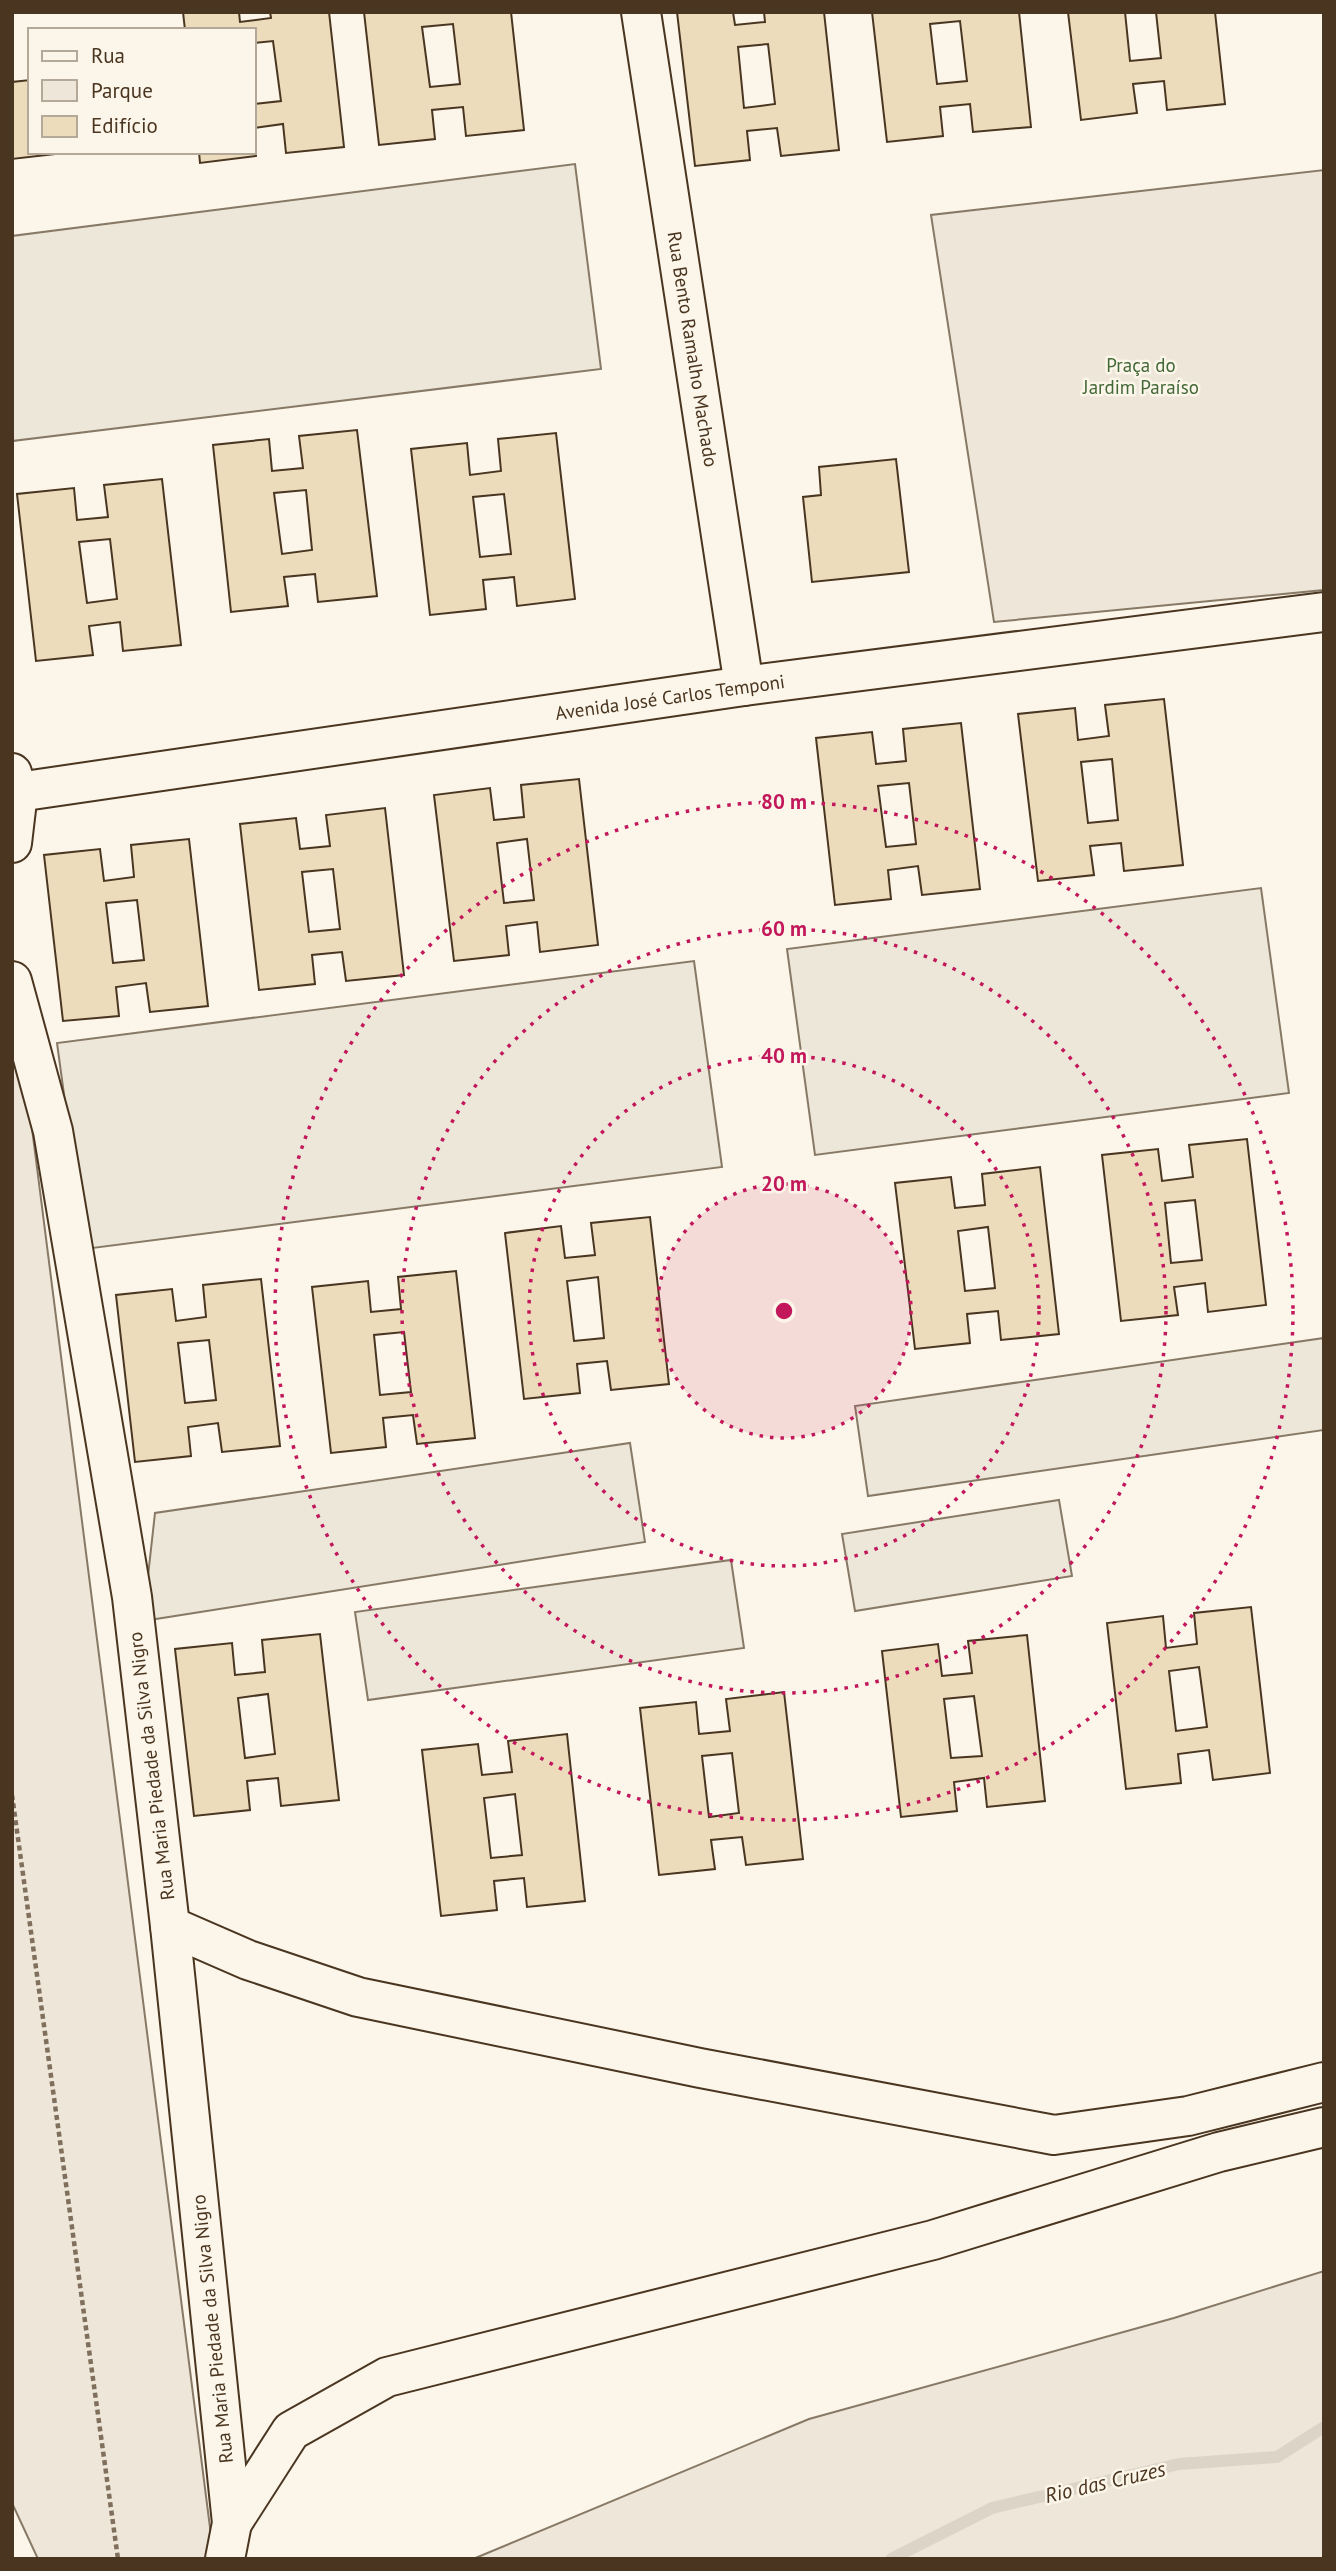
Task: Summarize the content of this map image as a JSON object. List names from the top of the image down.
{
  "streets": {
    "street": ["Rua Bento Ramalho Machado", "Avenida José Carlos Temponi", "Rua Maria Piedade da Silva Nigro"]
  },
  "crossings": [
    ["Rua Bento Ramalho Machado", "Avenida José Carlos Temponi"]
  ],
  "water": ["Rio das Cruzes"],
  "parks": ["Praça do Jardim Paraíso"],
  "legend": ["Rua", "Parque", "Edifício"],
  "rings": [
    "80 m",
    "60 m",
    "40 m",
    "20 m"
  ]
}
